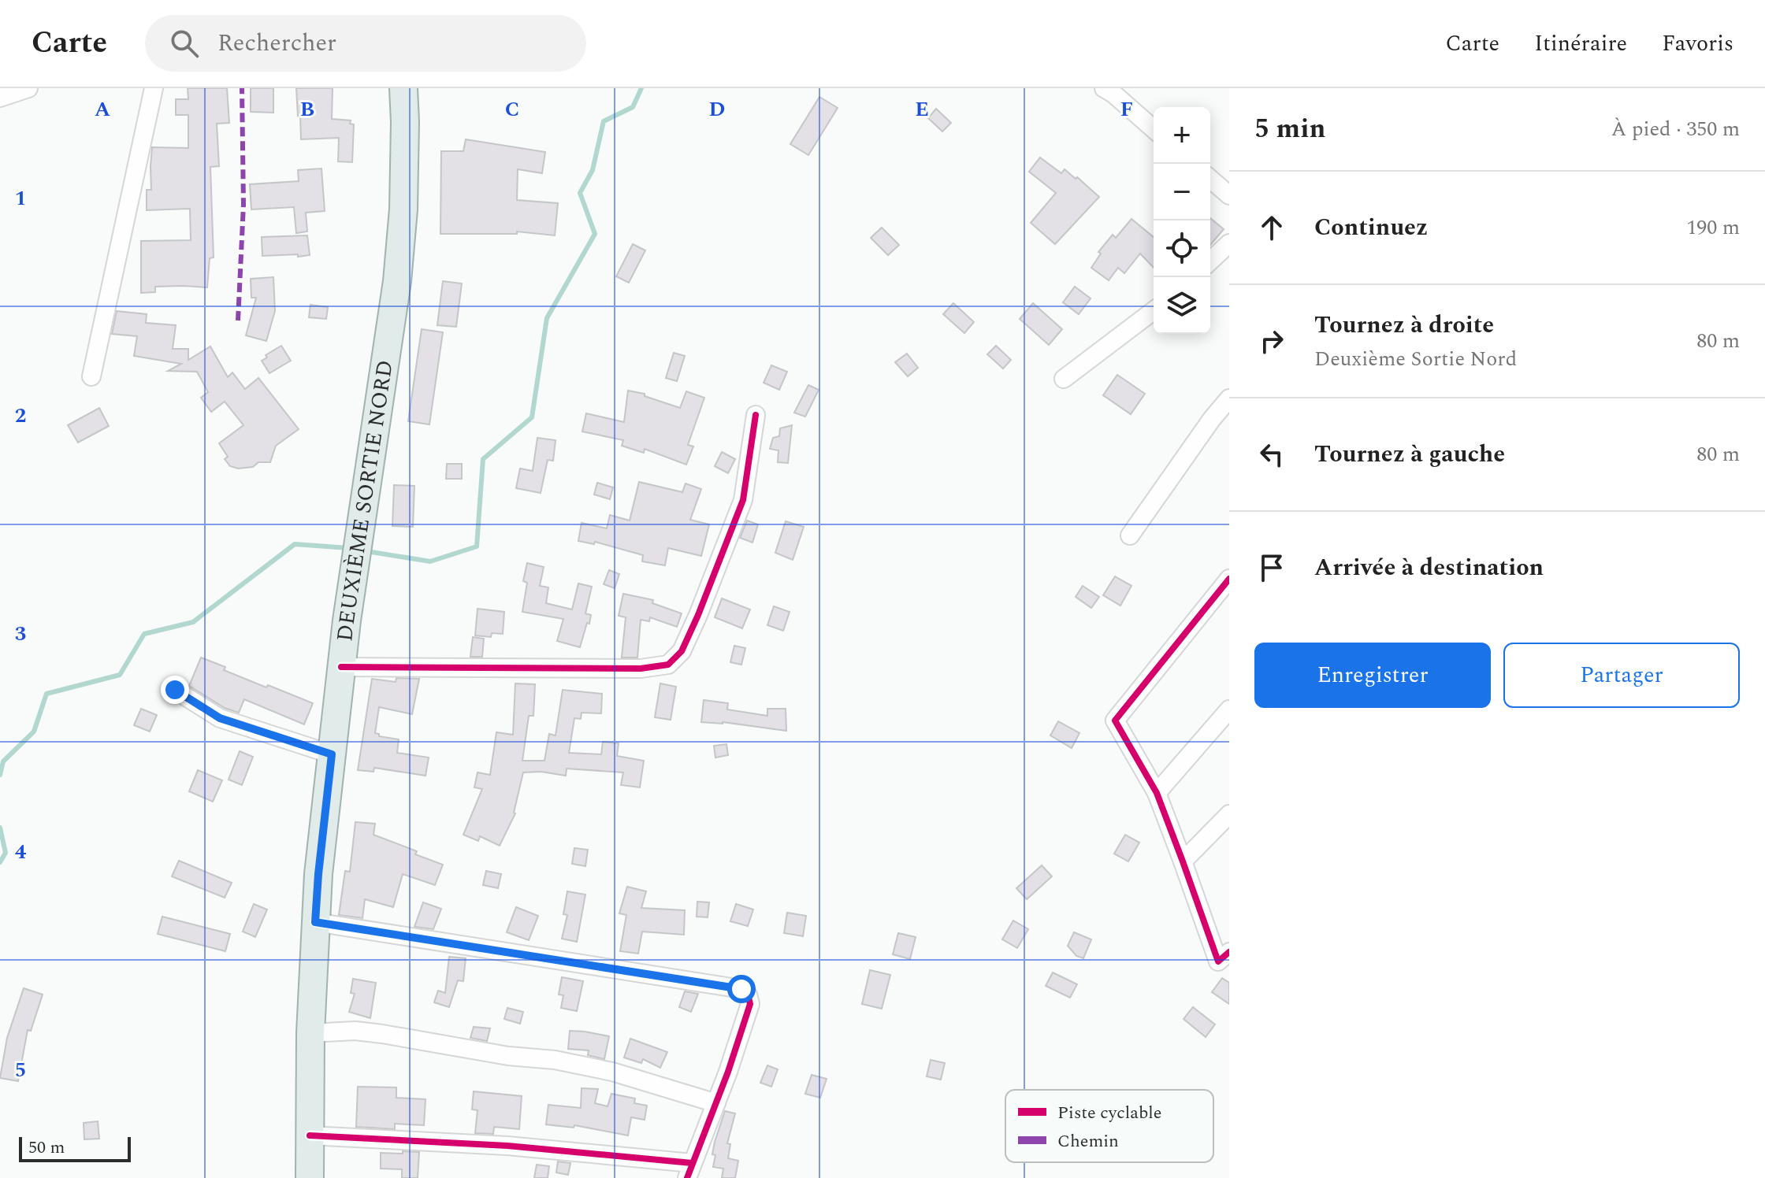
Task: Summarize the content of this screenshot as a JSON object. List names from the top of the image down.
{
  "streets": {
    "main road": ["DEUXIÈME SORTIE NORD"]
  },
  "legend": ["Piste cyclable", "Chemin"],
  "scale_bar": "50 m",
  "page": {
    "header": "Carte",
    "search": "Rechercher",
    "nav": ["Carte", "Itinéraire", "Favoris"],
    "heading": ["5 min", "À pied · 350 m"],
    "map_buttons": ["+", "−"],
    "list": [
      ["Continuez", "190 m"],
      ["Tournez à droite", "Deuxième Sortie Nord", "80 m"],
      ["Tournez à gauche", "80 m"],
      "Arrivée à destination"
    ],
    "buttons": ["Enregistrer", "Partager"],
    "scale": "50 m"
  },
  "grid": {
    "columns": [
      "A",
      "B",
      "C",
      "D",
      "E",
      "F"
    ],
    "rows": [
      "1",
      "2",
      "3",
      "4",
      "5"
    ]
  }
}
